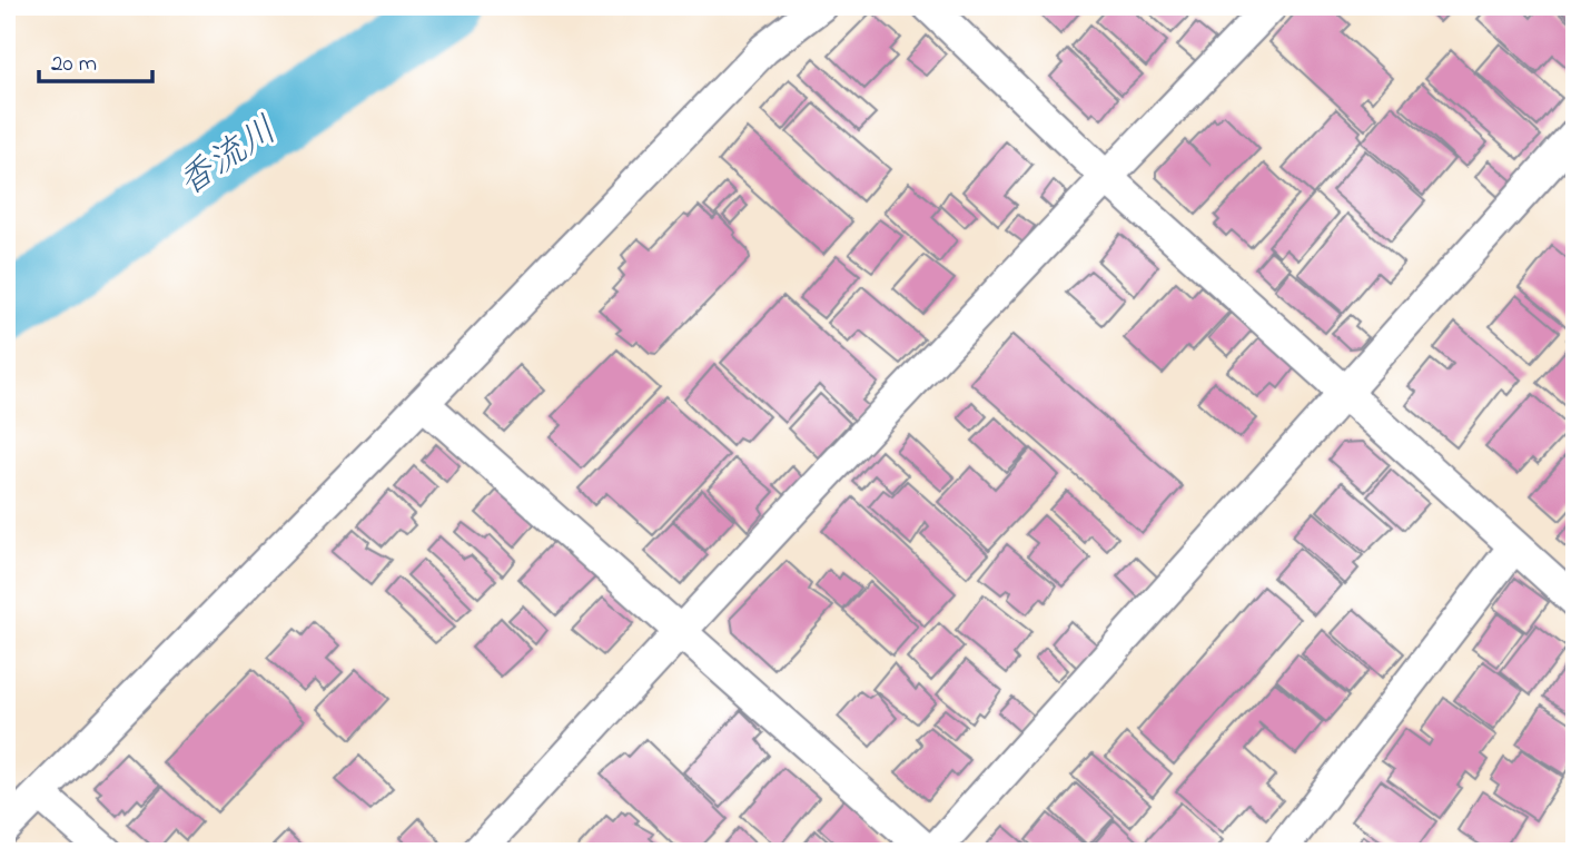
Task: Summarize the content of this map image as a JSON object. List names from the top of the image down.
{
  "water": ["香流川"],
  "scale_bar": "20 m"
}
